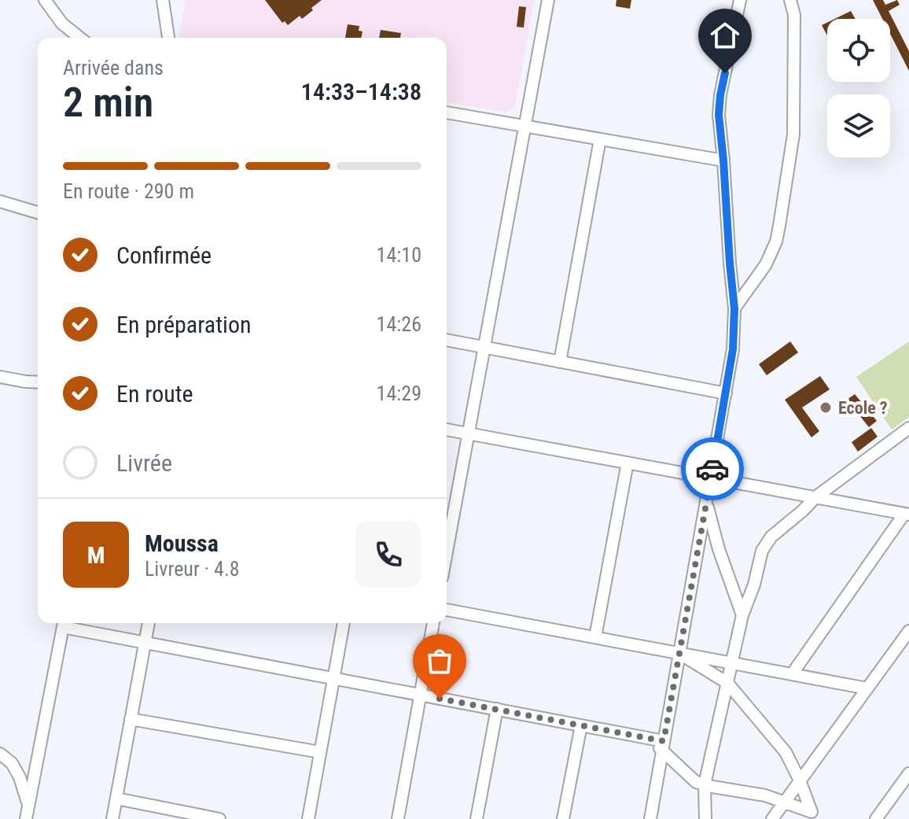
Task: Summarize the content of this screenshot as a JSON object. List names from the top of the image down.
{
  "places": ["Ecole ?"],
  "page": {
    "heading": ["2 min", "Arrivée dans", "14:33–14:38"],
    "panel": ["Moussa", "Livreur · 4.8"],
    "bar": "En route · 290 m",
    "list": [
      ["Confirmée", "14:10"],
      ["En préparation", "14:26"],
      ["En route", "14:29"],
      "Livrée"
    ],
    "round": "M"
  }
}
